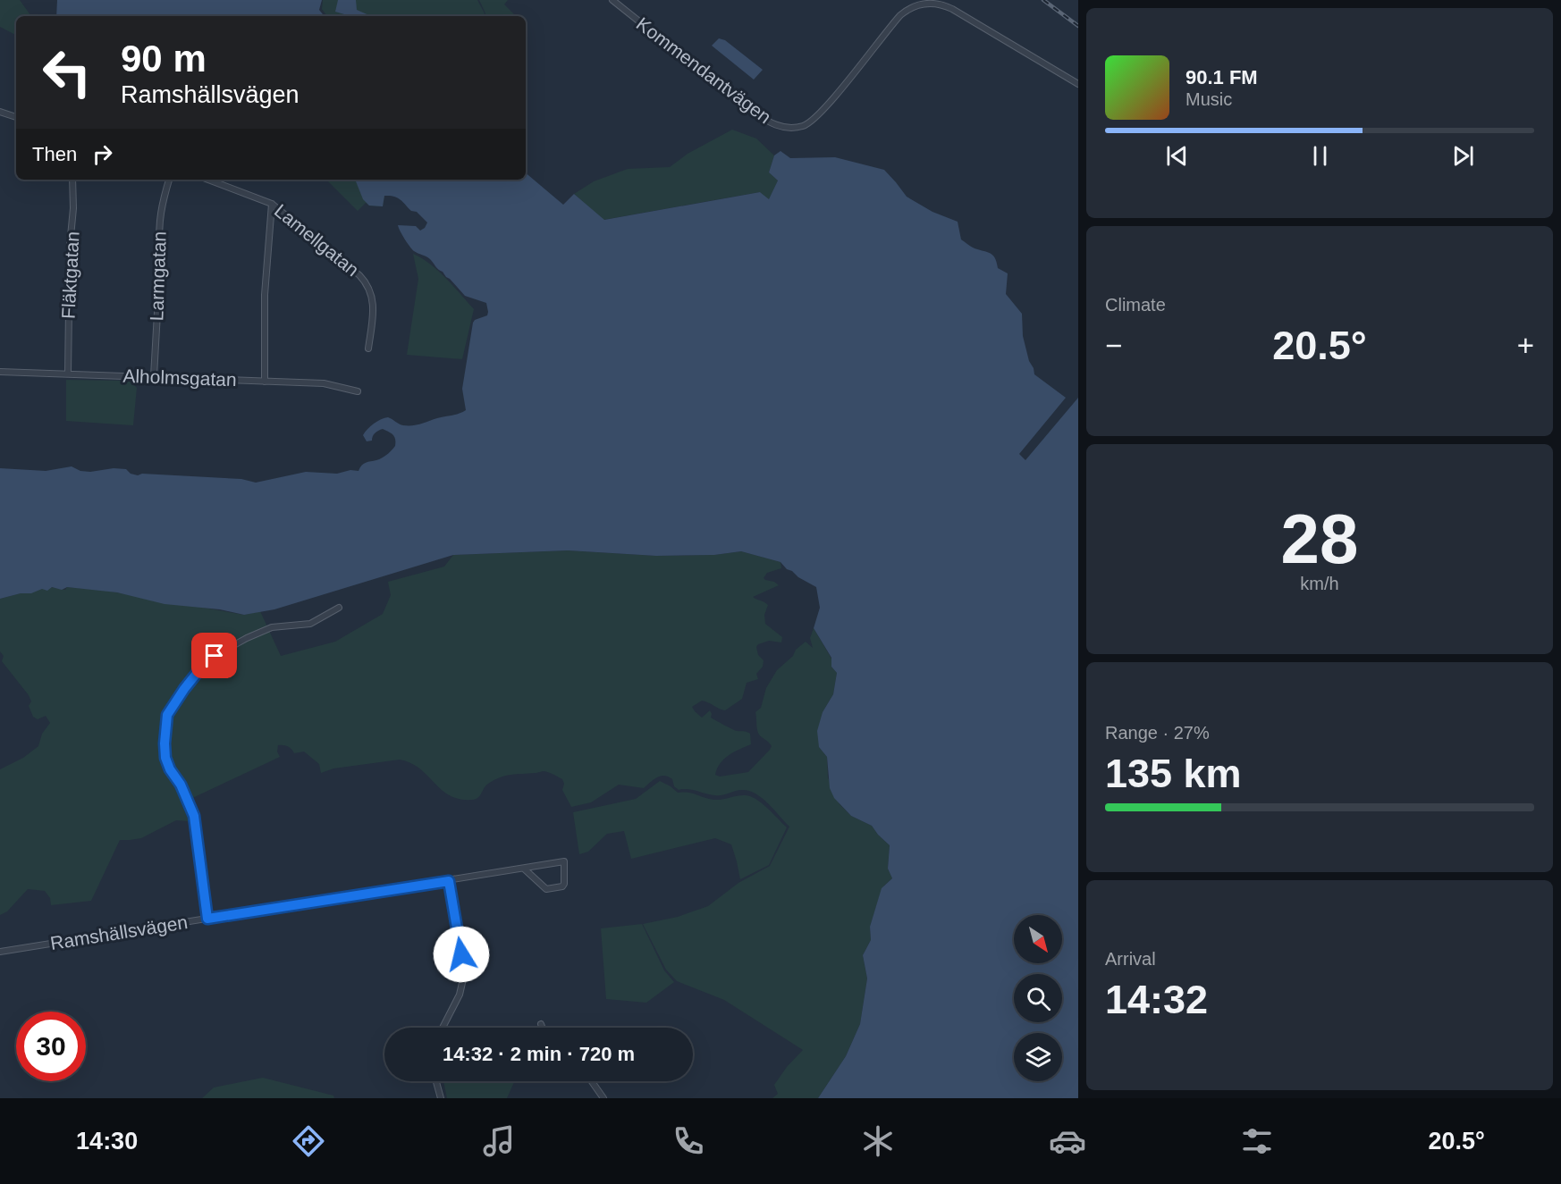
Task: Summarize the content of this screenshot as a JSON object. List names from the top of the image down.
{
  "streets": {
    "street": [
      "Kommendantvägen",
      "Lamellgatan",
      "Fläktgatan",
      "Larmgatan",
      "Alholmsgatan",
      "Ramshällsvägen"
    ]
  },
  "crossings": [
    ["Fläktgatan", "Alholmsgatan"],
    ["Larmgatan", "Alholmsgatan"]
  ],
  "north": "bottom right",
  "page": {
    "turn": ["90 m", "Ramshällsvägen"],
    "song": ["90.1 FM", "Music"],
    "then": "Then",
    "tile": [
      "Climate",
      ["28", "km/h"],
      ["Range · 27%", "135 km"],
      ["Arrival", "14:32"]
    ],
    "heat": ["−", "20.5°", "+"],
    "limit": "30",
    "trip": "14:32 · 2 min · 720 m",
    "tabs": ["14:30", "20.5°"]
  }
}
